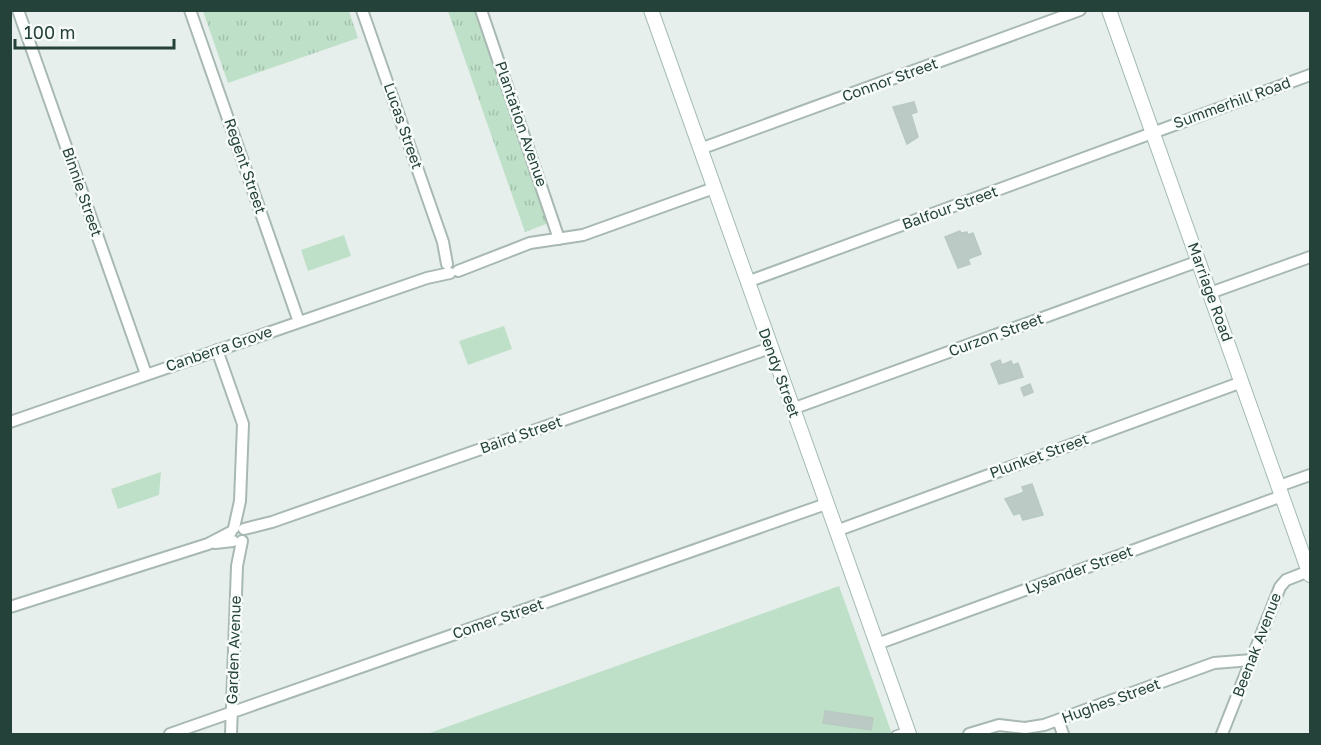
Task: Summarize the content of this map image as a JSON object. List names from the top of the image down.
{
  "streets": {
    "street": [
      "Connor Street",
      "Summerhill Road",
      "Plantation Avenue",
      "Lucas Street",
      "Regent Street",
      "Binnie Street",
      "Balfour Street",
      "Marriage Road",
      "Curzon Street",
      "Canberra Grove",
      "Dendy Street",
      "Baird Street",
      "Plunket Street",
      "Lysander Street",
      "Comer Street",
      "Beenak Avenue",
      "Garden Avenue",
      "Hughes Street"
    ]
  },
  "crossings": [
    ["Connor Street", "Dendy Street"],
    ["Summerhill Road", "Balfour Street"],
    ["Summerhill Road", "Marriage Road"],
    ["Plantation Avenue", "Canberra Grove"],
    ["Lucas Street", "Canberra Grove"],
    ["Regent Street", "Canberra Grove"],
    ["Binnie Street", "Canberra Grove"],
    ["Balfour Street", "Marriage Road"],
    ["Balfour Street", "Dendy Street"],
    ["Marriage Road", "Curzon Street"],
    ["Marriage Road", "Plunket Street"],
    ["Marriage Road", "Lysander Street"],
    ["Marriage Road", "Beenak Avenue"],
    ["Curzon Street", "Dendy Street"],
    ["Canberra Grove", "Dendy Street"],
    ["Canberra Grove", "Garden Avenue"],
    ["Dendy Street", "Baird Street"],
    ["Dendy Street", "Plunket Street"],
    ["Dendy Street", "Lysander Street"],
    ["Dendy Street", "Comer Street"],
    ["Baird Street", "Garden Avenue"],
    ["Comer Street", "Garden Avenue"],
    ["Beenak Avenue", "Hughes Street"]
  ],
  "scale_bar": "100 m"
}
